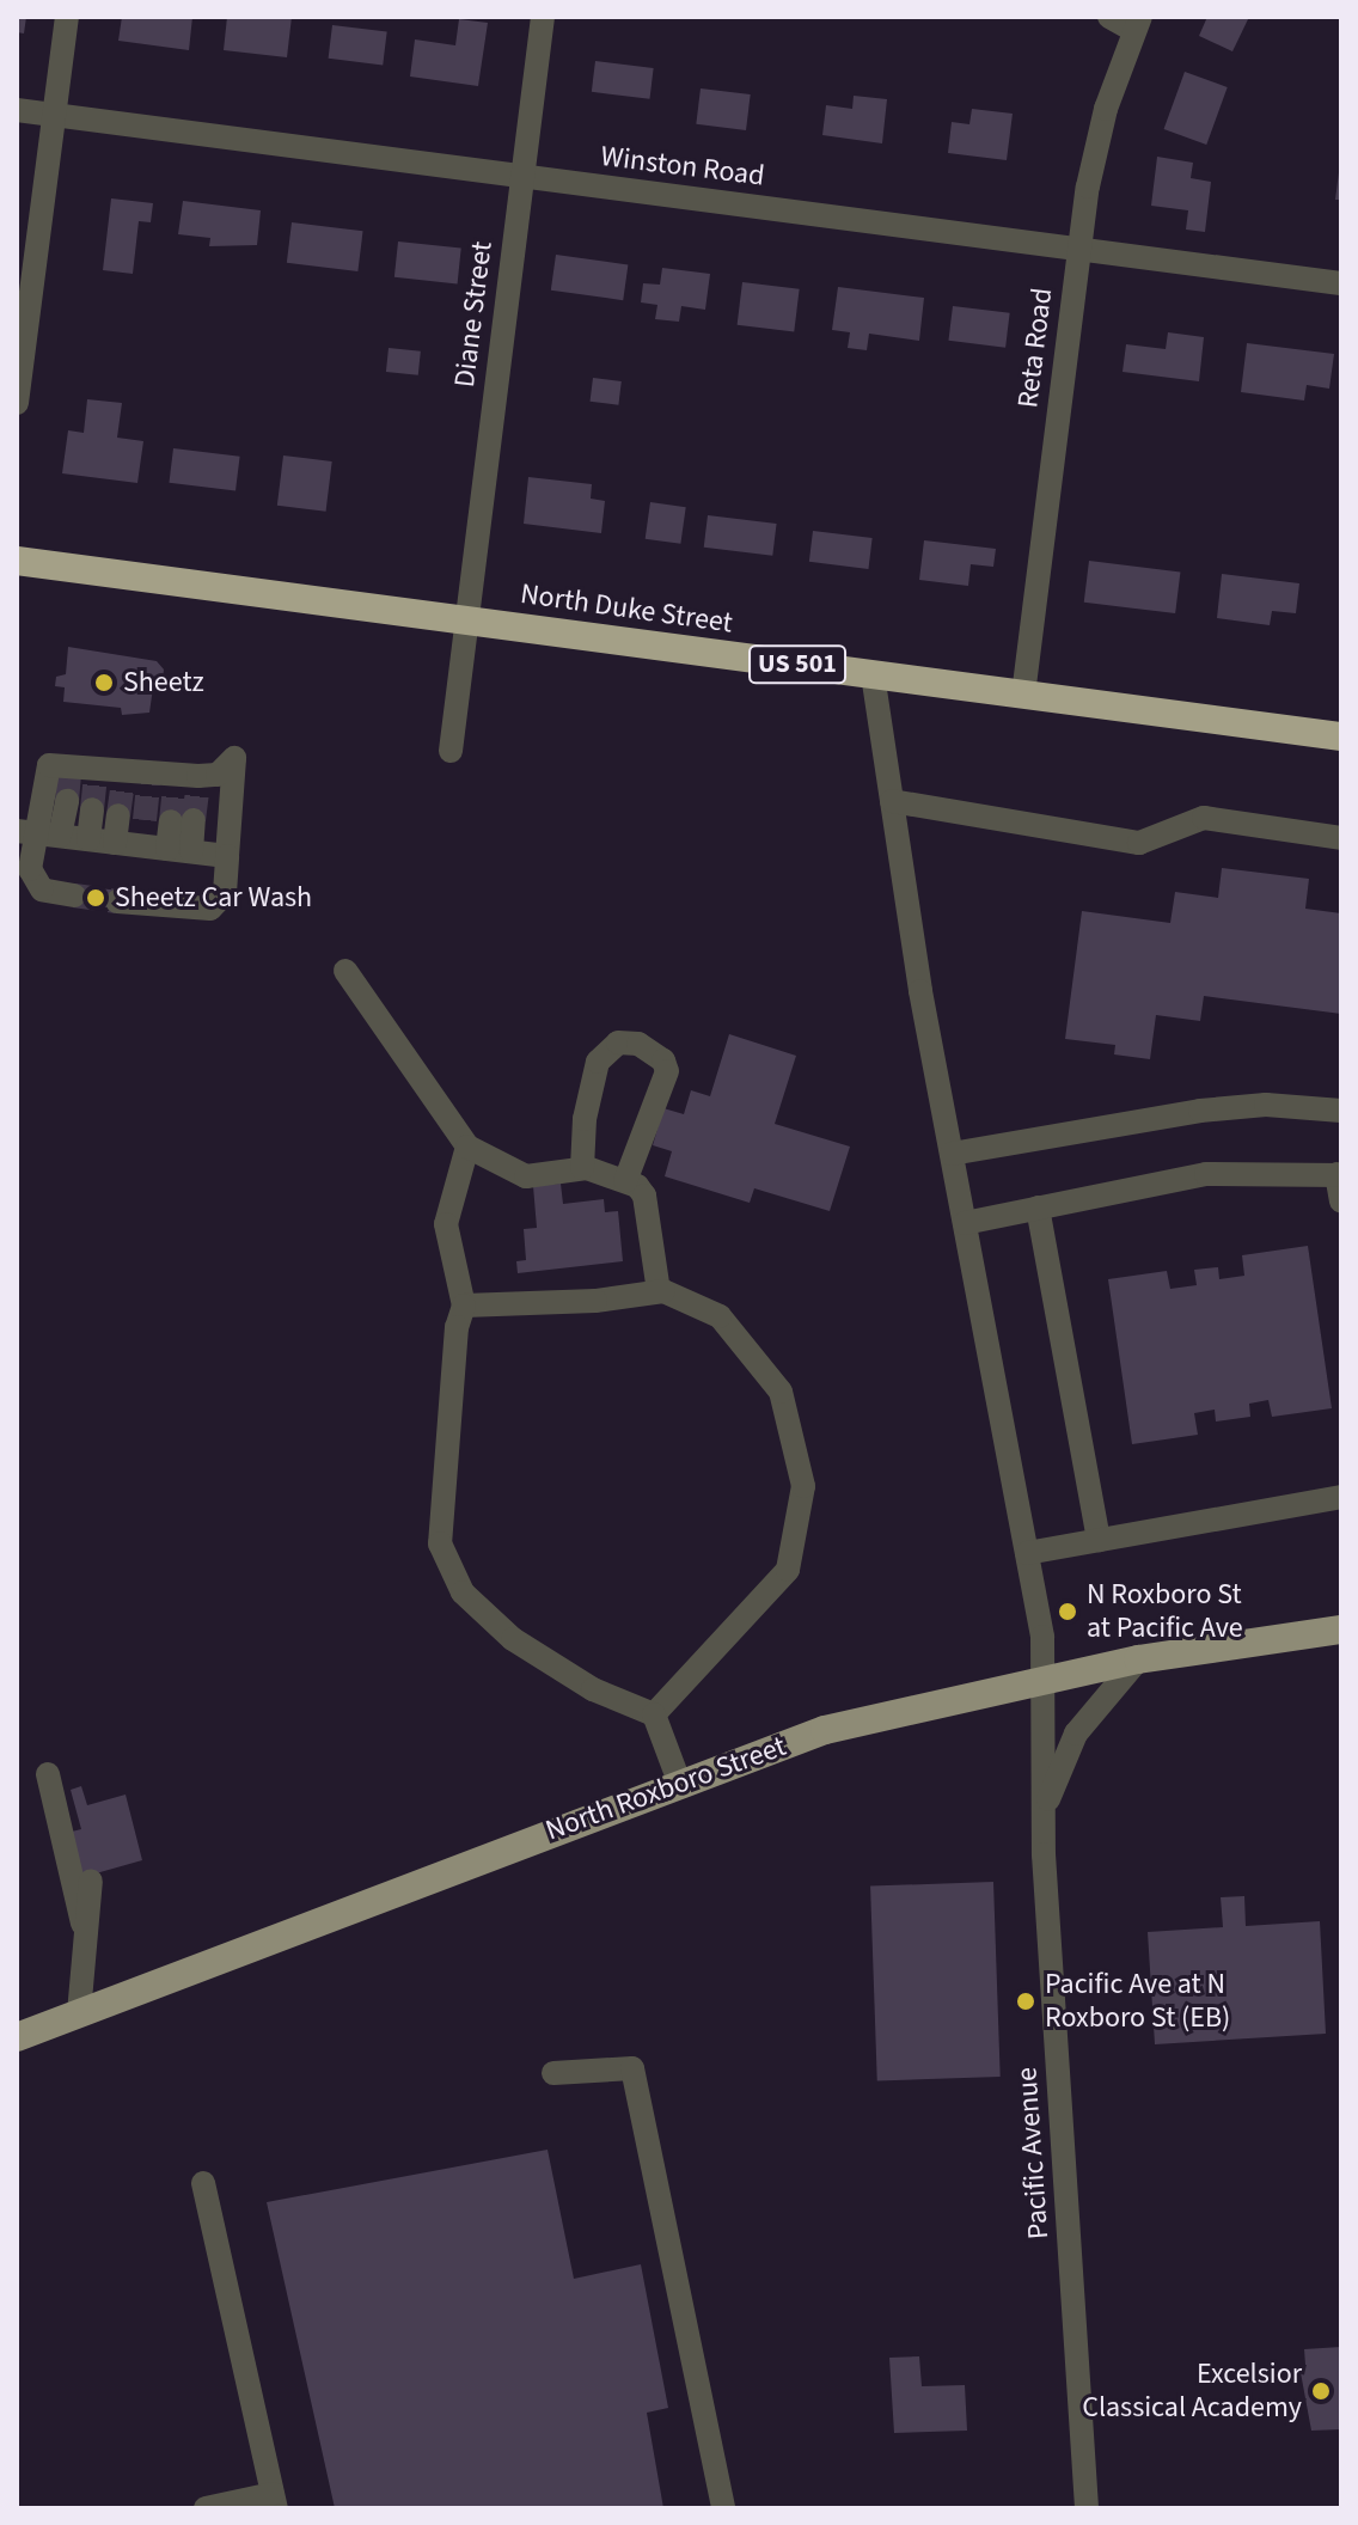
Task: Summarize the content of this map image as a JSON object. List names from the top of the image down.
{
  "streets": {
    "highway": ["North Duke Street", "US 501"],
    "main road": ["North Roxboro Street"],
    "street": [
      "Winston Road",
      "Diane Street",
      "Reta Road",
      "Pacific Avenue"
    ]
  },
  "crossings": [
    ["Winston Road", "Diane Street"],
    ["Winston Road", "Reta Road"],
    ["Diane Street", "North Duke Street"],
    ["Reta Road", "North Duke Street"],
    ["North Duke Street", "Pacific Avenue"],
    ["North Roxboro Street", "Pacific Avenue"]
  ],
  "places": [
    "Sheetz",
    "Sheetz Car Wash",
    "N Roxboro St at Pacific Ave",
    "Pacific Ave at N Roxboro St (EB)",
    "Excelsior Classical Academy"
  ]
}
